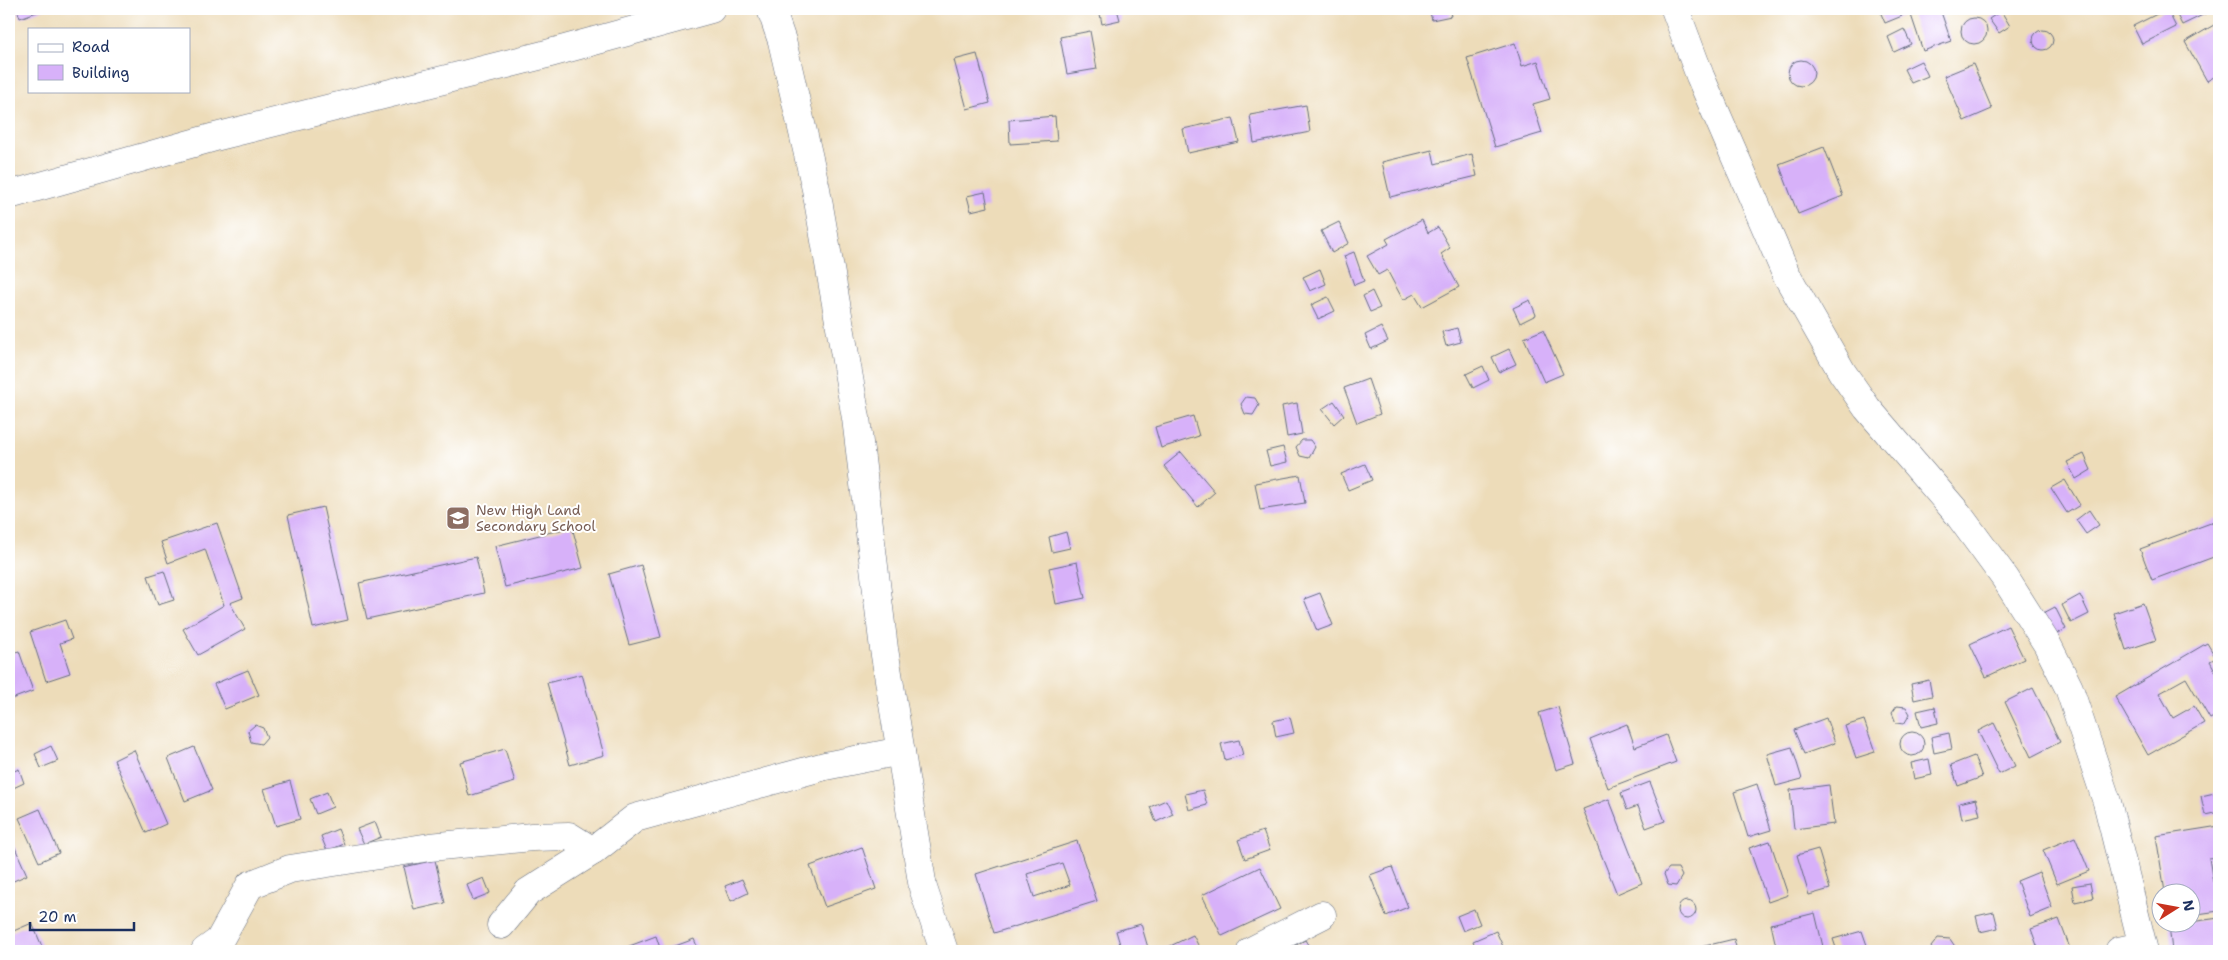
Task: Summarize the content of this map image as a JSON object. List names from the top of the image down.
{
  "places": {
    "school or university": ["New High Land Secondary School"]
  },
  "legend": ["Road", "Building"],
  "scale_bar": "20 m",
  "north": "right"
}
